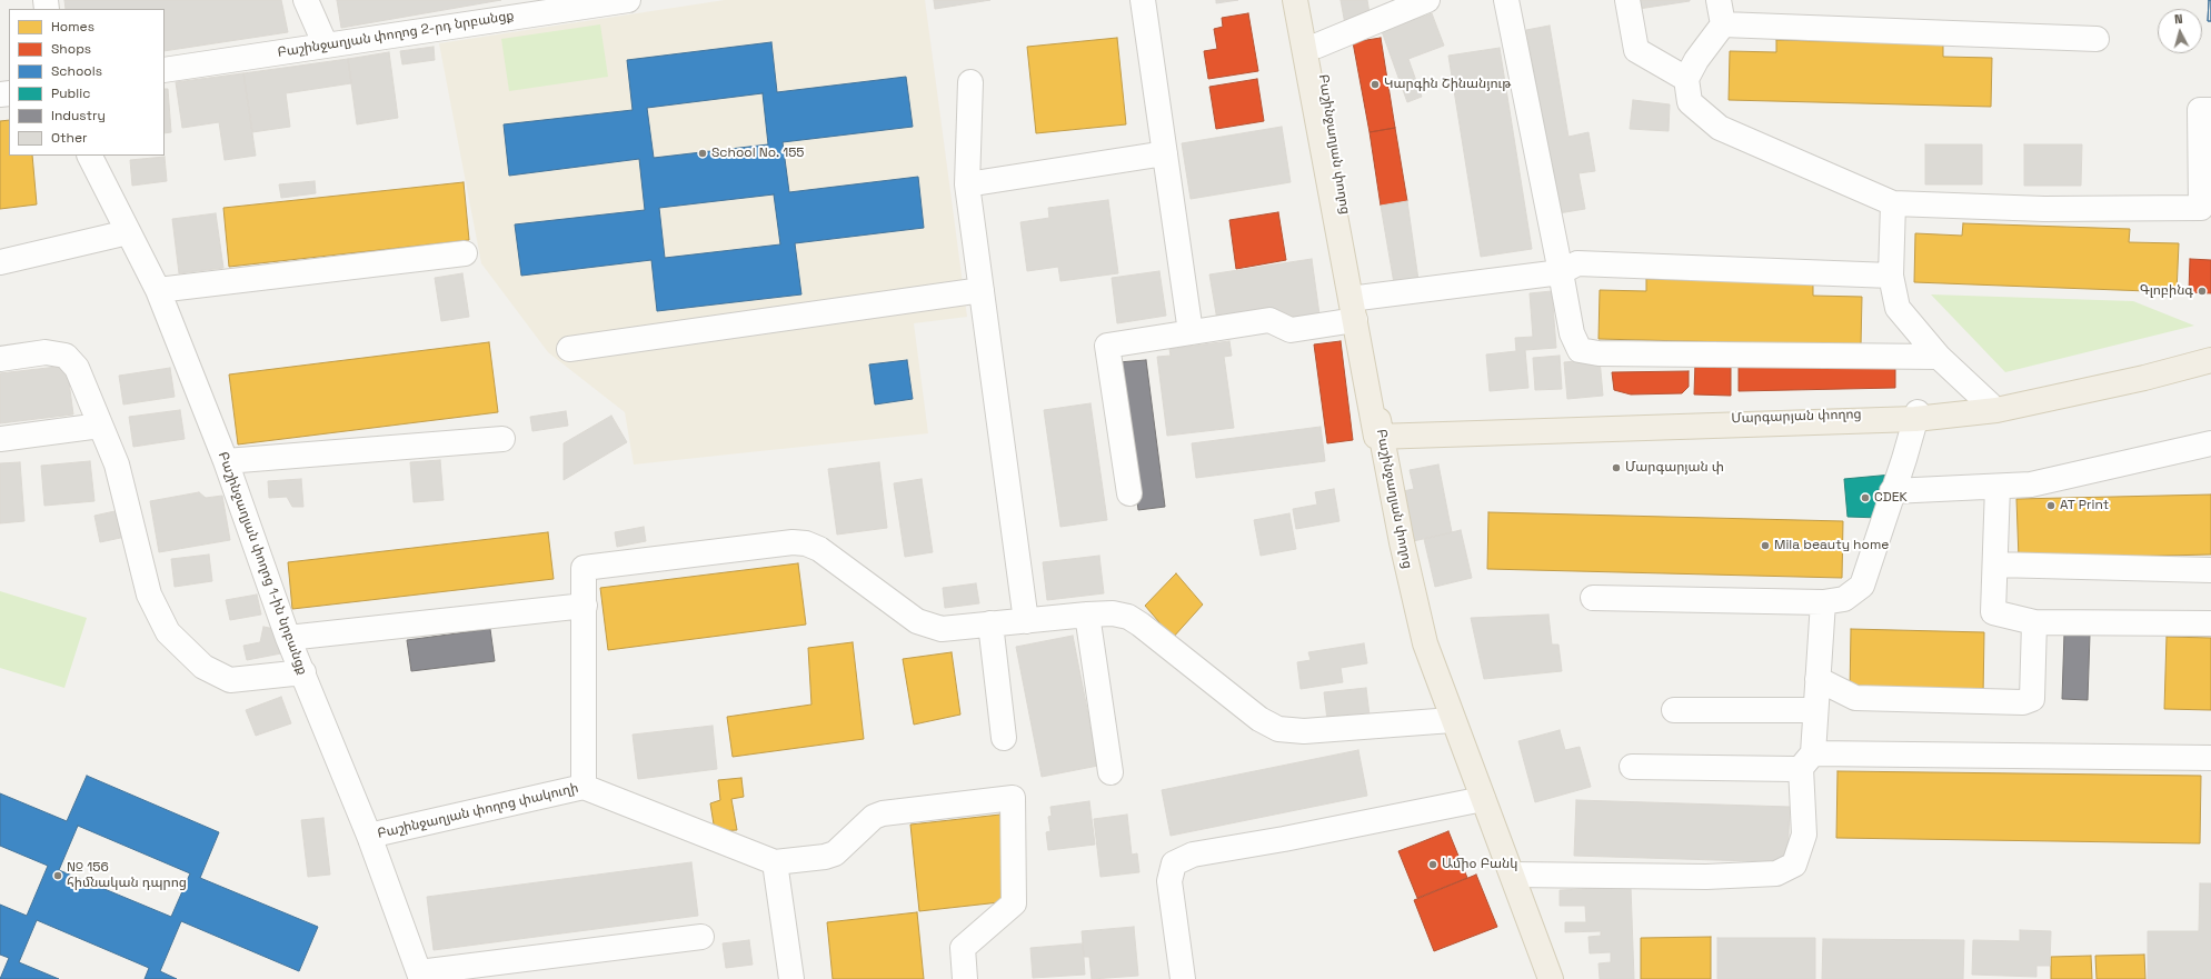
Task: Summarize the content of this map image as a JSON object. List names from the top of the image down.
{
  "streets": {
    "main road": ["Բաշինջաղյան փողոց", "Մարգարյան փողոց"],
    "street": ["Բաշինջաղյան փողոց 2-րդ նրբանցք", "Բաշինջաղյան փողոց 1-ին նրբանցք", "Բաշինջաղյան փողոց փակուղի"]
  },
  "crossings": [
    ["Բաշինջաղյան փողոց", "Մարգարյան փողոց"],
    ["Բաշինջաղյան փողոց 1-ին նրբանցք", "Բաշինջաղյան փողոց փակուղի"]
  ],
  "places": [
    "Կարգին Շինանյութ",
    "School No. 155",
    "Գլոբինգ",
    "Մարգարյան փ",
    "CDEK",
    "AT Print",
    "Mila beauty home",
    "Ամիօ Բանկ",
    "№ 156 հիմնական դպրոց"
  ],
  "legend": [
    "Homes",
    "Shops",
    "Schools",
    "Public",
    "Industry",
    "Other"
  ],
  "north": "top"
}
